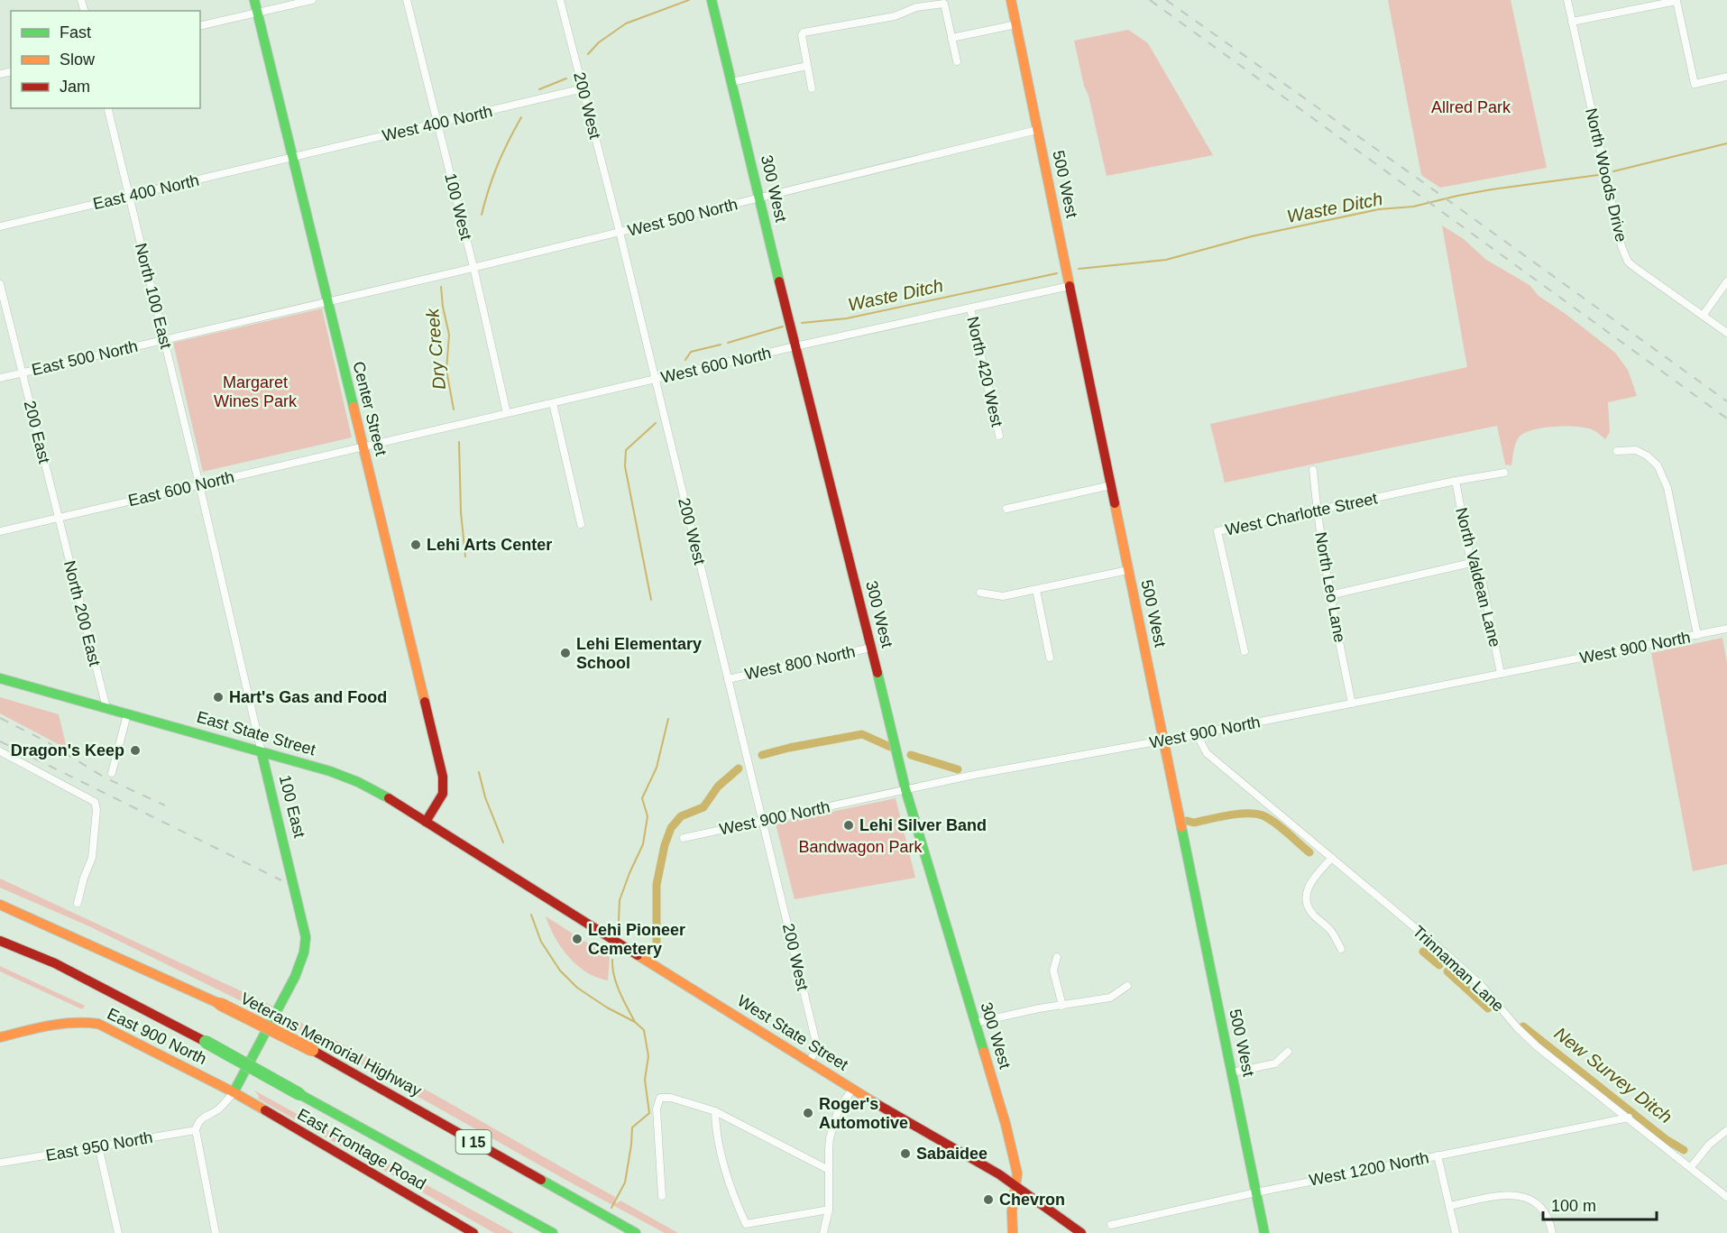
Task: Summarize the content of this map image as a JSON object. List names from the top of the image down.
{
  "streets": {
    "main road": [
      "500 West",
      "300 West",
      "Center Street",
      "East State Street",
      "100 East",
      "West State Street",
      "East 900 North",
      "Veterans Memorial Highway",
      "I 15",
      "East Frontage Road"
    ],
    "street": [
      "200 West",
      "West 400 North",
      "North Woods Drive",
      "East 400 North",
      "100 West",
      "West 500 North",
      "North 100 East",
      "East 500 North",
      "West 600 North",
      "North 420 West",
      "200 East",
      "East 600 North",
      "West Charlotte Street",
      "North Valdean Lane",
      "North Leo Lane",
      "North 200 East",
      "West 900 North",
      "West 800 North",
      "Trinnaman Lane",
      "East 950 North",
      "West 1200 North"
    ]
  },
  "crossings": [
    ["200 West", "West 400 North"],
    ["200 West", "West 500 North"],
    ["200 West", "West 600 North"],
    ["200 West", "West 900 North"],
    ["200 West", "West 800 North"],
    ["200 West", "West State Street"],
    ["West 400 North", "East 400 North"],
    ["West 400 North", "100 West"],
    ["West 400 North", "Center Street"],
    ["500 West", "West 500 North"],
    ["500 West", "West 600 North"],
    ["500 West", "West 900 North"],
    ["500 West", "West 1200 North"],
    ["300 West", "West 500 North"],
    ["300 West", "West 600 North"],
    ["300 West", "West 900 North"],
    ["300 West", "West 800 North"],
    ["300 West", "West State Street"],
    ["East 400 North", "North 100 East"],
    ["East 400 North", "Center Street"],
    ["100 West", "West 500 North"],
    ["100 West", "West 600 North"],
    ["West 500 North", "East 500 North"],
    ["West 500 North", "Center Street"],
    ["North 100 East", "East 500 North"],
    ["North 100 East", "East 600 North"],
    ["North 100 East", "100 East"],
    ["East 500 North", "Center Street"],
    ["East 500 North", "200 East"],
    ["West 600 North", "North 420 West"],
    ["West 600 North", "Center Street"],
    ["West 600 North", "East 600 North"],
    ["Center Street", "East 600 North"],
    ["Center Street", "East State Street"],
    ["200 East", "East 600 North"],
    ["200 East", "North 200 East"],
    ["East 600 North", "North 200 East"],
    ["East 600 North", "100 East"],
    ["West Charlotte Street", "North Valdean Lane"],
    ["West Charlotte Street", "North Leo Lane"],
    ["North Valdean Lane", "West 900 North"],
    ["North Leo Lane", "West 900 North"],
    ["North 200 East", "East State Street"],
    ["West 900 North", "Trinnaman Lane"],
    ["East State Street", "100 East"],
    ["East State Street", "West State Street"],
    ["100 East", "East 900 North"],
    ["100 East", "East Frontage Road"],
    ["Trinnaman Lane", "West 1200 North"],
    ["East 900 North", "East Frontage Road"]
  ],
  "water": ["Waste Ditch", "Dry Creek", "New Survey Ditch"],
  "parks": ["Allred Park", "Margaret Wines Park", "Bandwagon Park"],
  "places": [
    "Lehi Arts Center",
    "Lehi Elementary School",
    "Hart's Gas and Food",
    "Dragon's Keep",
    "Lehi Silver Band",
    "Lehi Pioneer Cemetery",
    "Roger's Automotive",
    "Sabaidee",
    "Chevron"
  ],
  "legend": ["Fast", "Slow", "Jam"],
  "scale_bar": "100 m"
}
